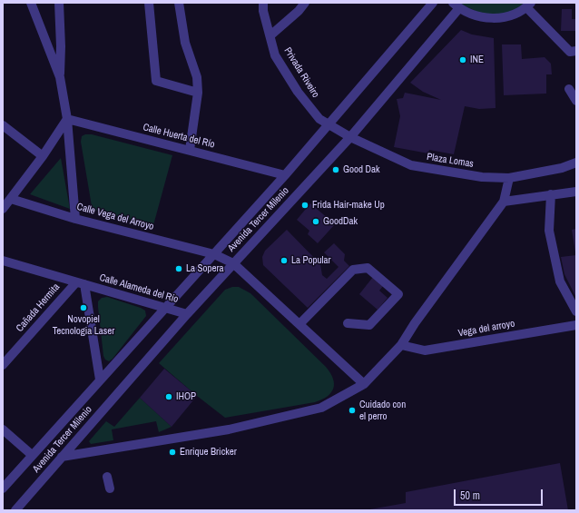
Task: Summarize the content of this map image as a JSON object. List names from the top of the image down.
{
  "streets": {
    "street": [
      "Privada Riveiro",
      "Calle Huerta del Río",
      "Plaza Lomas",
      "Calle Vega del Arroyo",
      "Avenida Tercer Milenio",
      "Calle Alameda del Río",
      "Cañada Hermita",
      "Vega del arroyo"
    ]
  },
  "crossings": [
    ["Privada Riveiro", "Plaza Lomas"],
    ["Privada Riveiro", "Avenida Tercer Milenio"],
    ["Calle Huerta del Río", "Avenida Tercer Milenio"],
    ["Plaza Lomas", "Avenida Tercer Milenio"],
    ["Calle Vega del Arroyo", "Avenida Tercer Milenio"],
    ["Avenida Tercer Milenio", "Calle Alameda del Río"],
    ["Calle Alameda del Río", "Cañada Hermita"]
  ],
  "places": [
    "INE",
    "Good Dak",
    "Frida Hair-make Up",
    "GoodDak",
    "La Popular",
    "La Sopera",
    "Novopiel Tecnologia Laser",
    "IHOP",
    "Cuidado con el perro",
    "Enrique Bricker"
  ],
  "scale_bar": "50 m"
}
